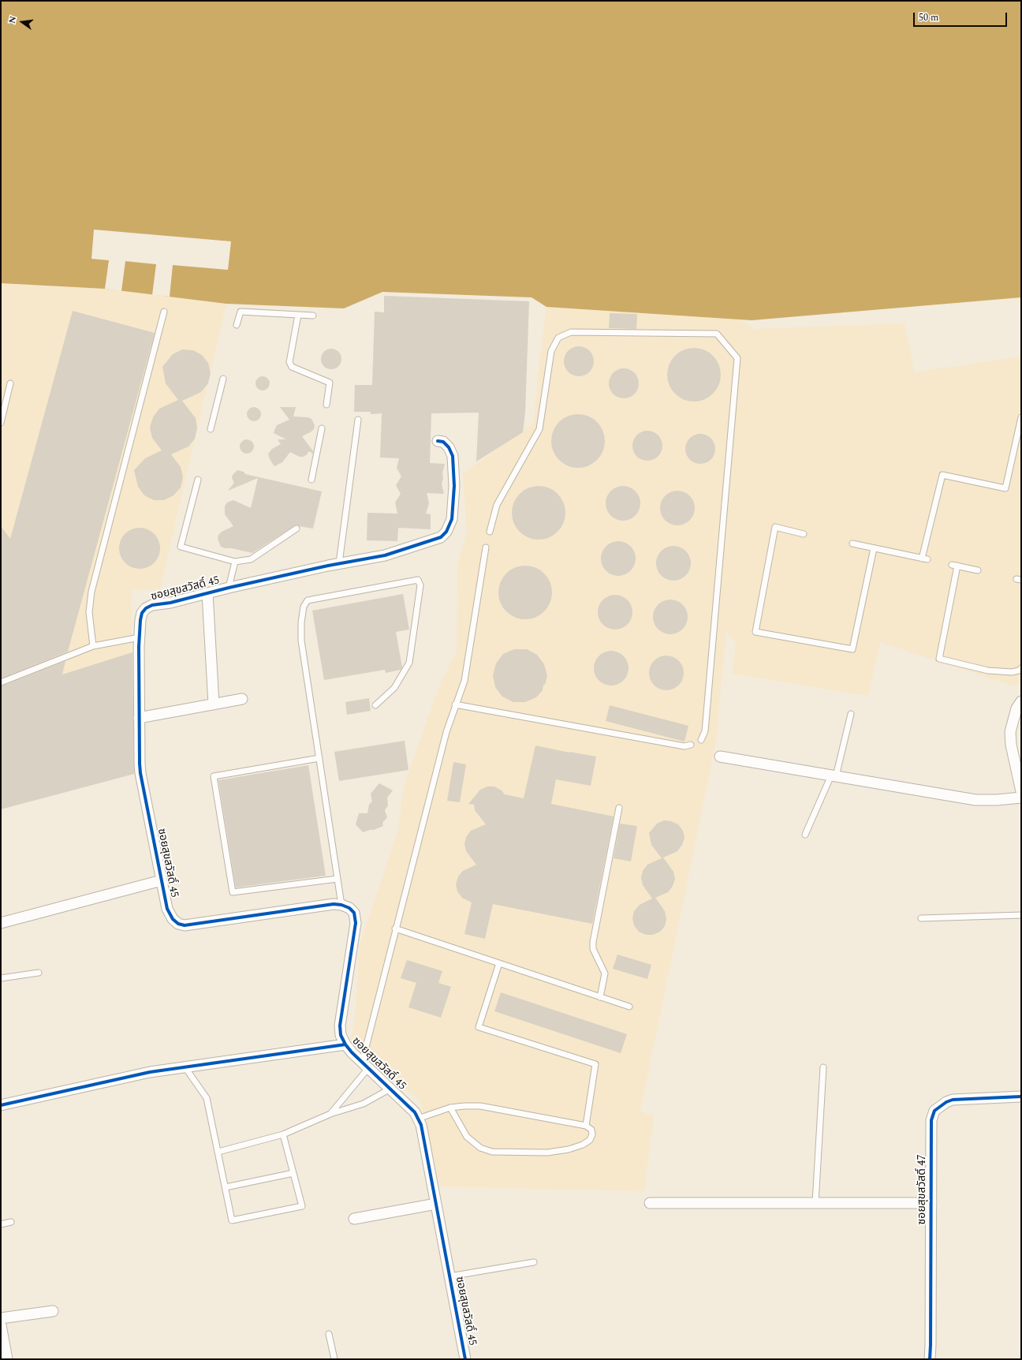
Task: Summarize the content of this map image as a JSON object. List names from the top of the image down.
{
  "streets": {
    "street": ["ซอยสุขสวัสดิ์ 45", "ซอยสุขสวัสดิ์ 47"]
  },
  "scale_bar": "50 m",
  "north": "left"
}
